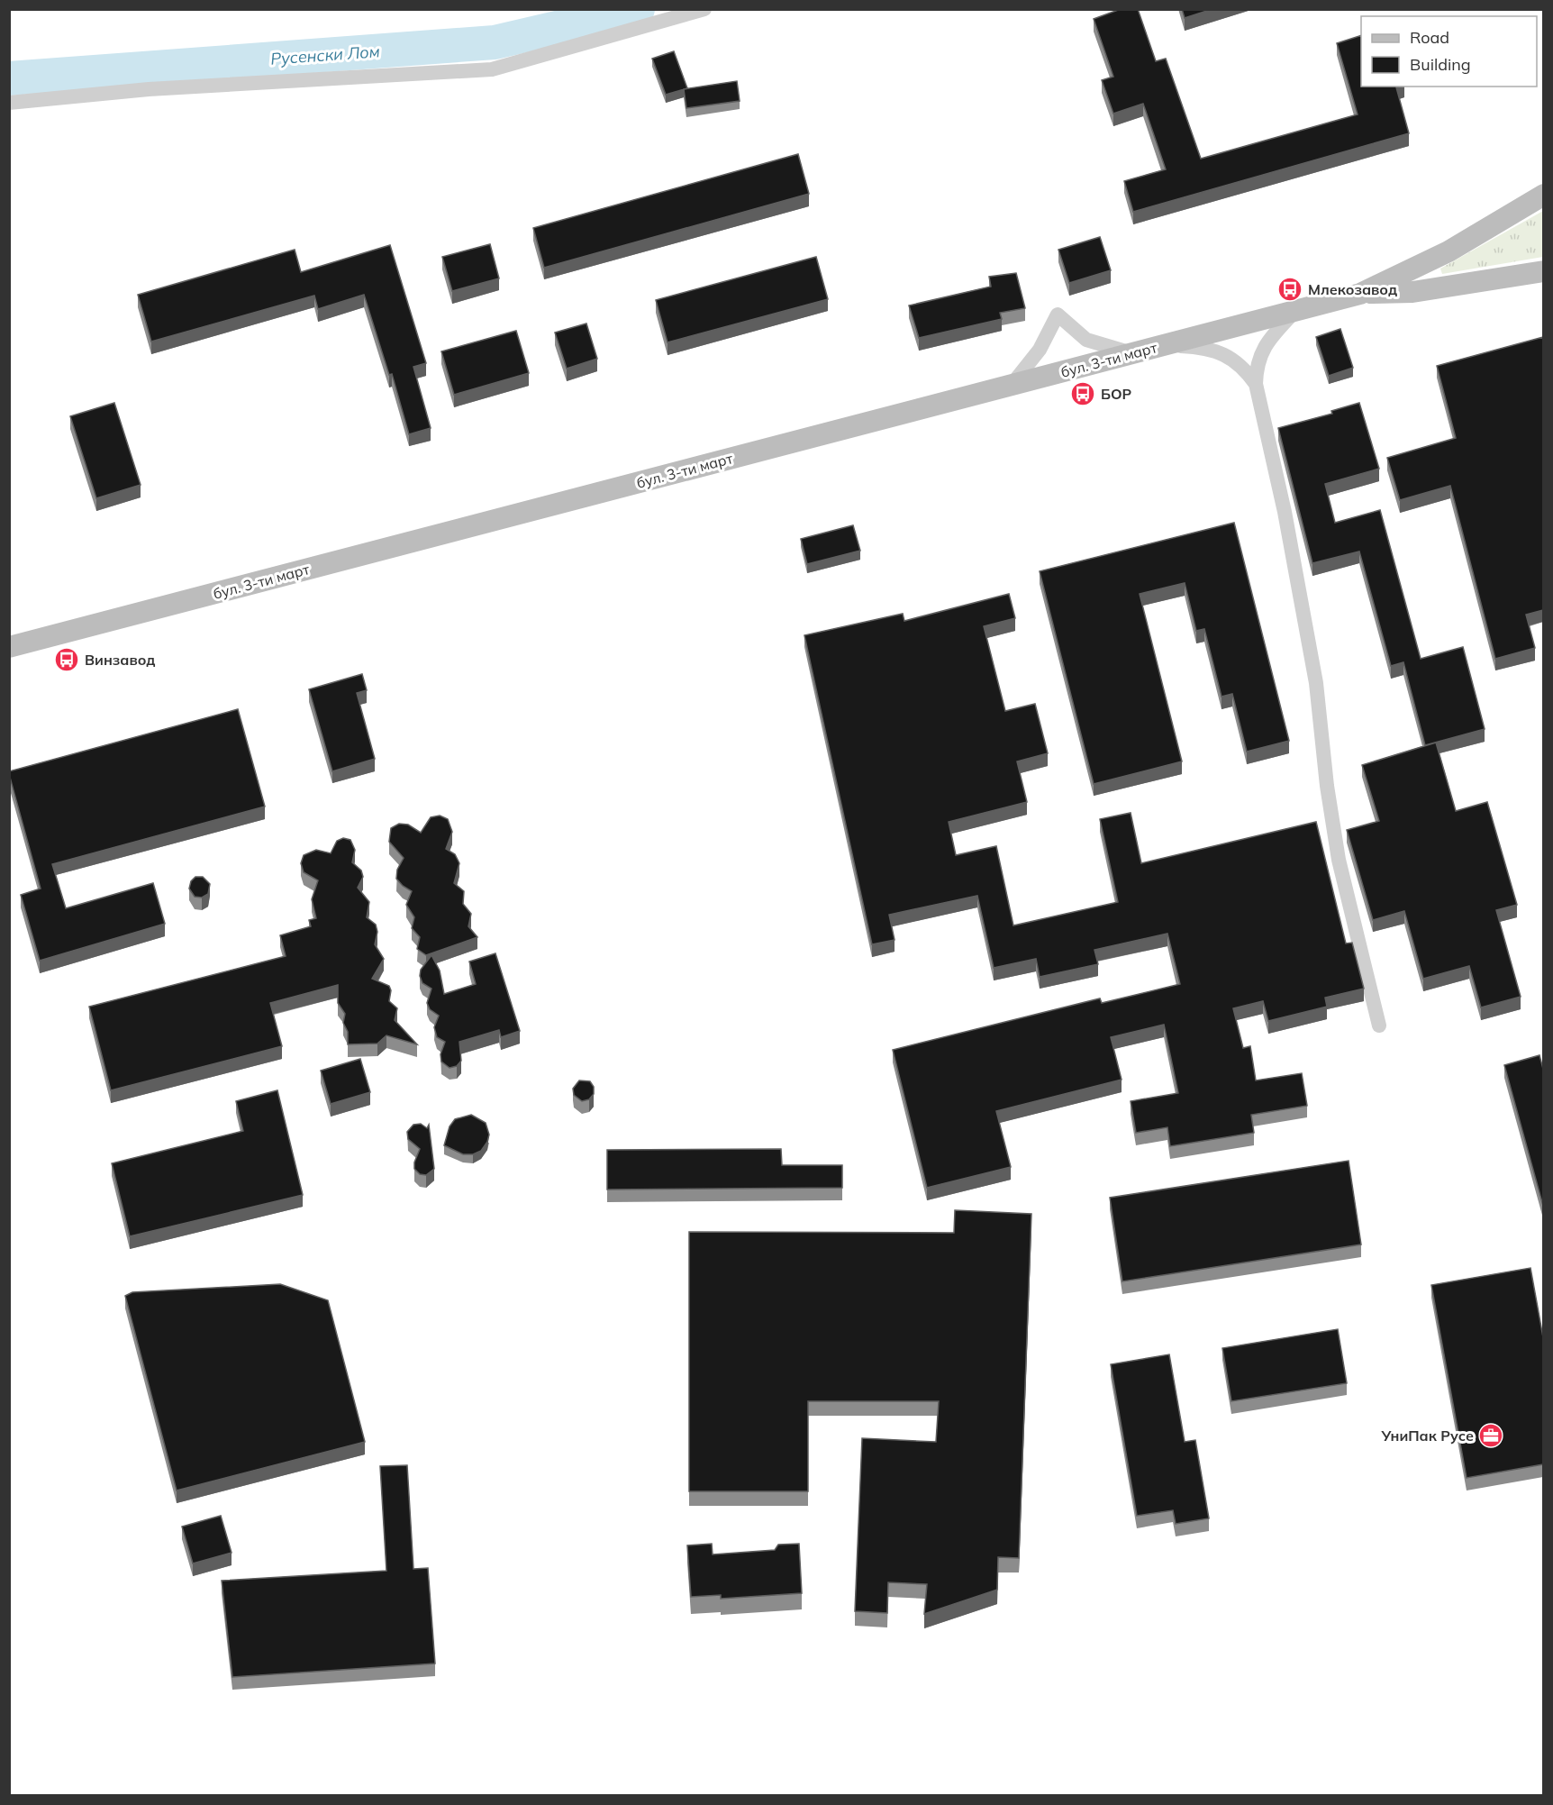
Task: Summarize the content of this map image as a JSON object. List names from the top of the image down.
{
  "streets": {
    "main road": ["бул. 3-ти март"]
  },
  "water": ["Русенски Лом"],
  "places": {
    "bus stop": ["Млекозавод", "БОР", "Винзавод"],
    "office": ["УниПак Русе"]
  },
  "legend": ["Road", "Building"]
}
